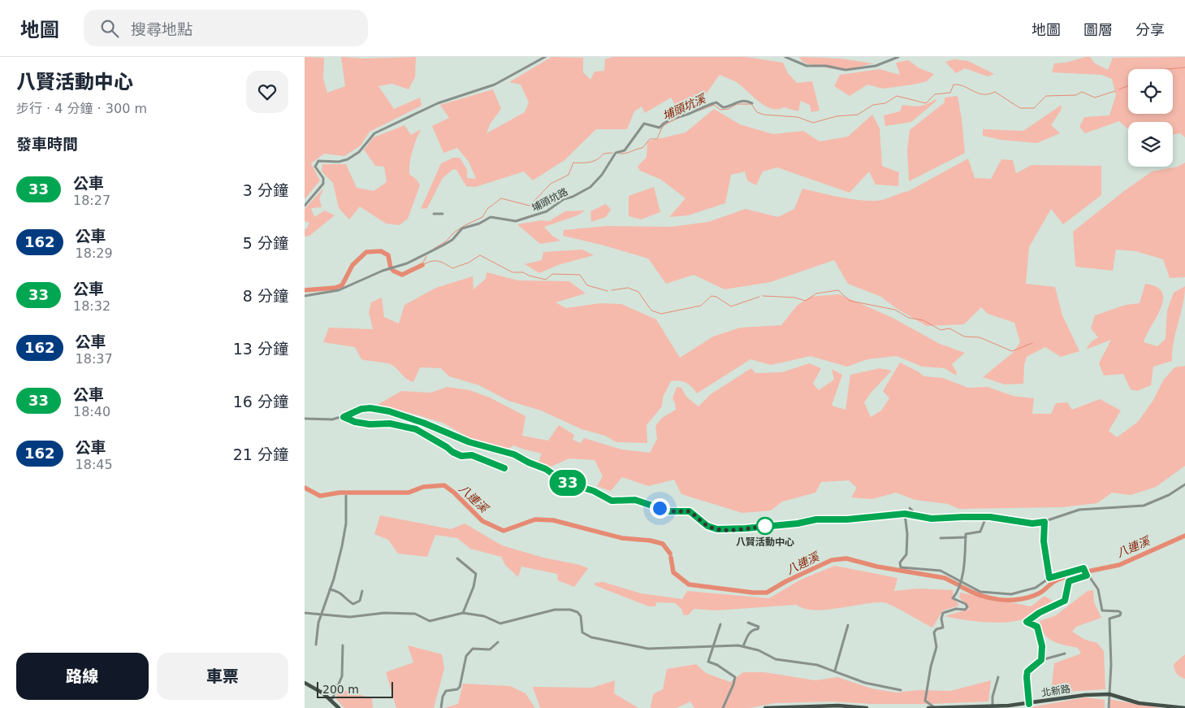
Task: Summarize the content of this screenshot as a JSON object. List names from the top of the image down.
{
  "streets": {
    "main road": ["北新路"],
    "street": ["埔頭坑路"]
  },
  "water": ["埔頭坑溪", "八連溪"],
  "places": ["八賢活動中心"],
  "lines": ["bus line 33"],
  "scale_bar": "200 m",
  "page": {
    "header": "地圖",
    "search": "搜尋地點",
    "nav": ["地圖", "圖層", "分享"],
    "heading": [
      ["八賢活動中心", "步行 · 4 分鐘 · 300 m"],
      "發車時間"
    ],
    "on_map": "33",
    "list": [
      {
        "mark": "33",
        "name": "公車",
        "note": "18:27",
        "value": "3 分鐘"
      },
      {
        "mark": "162",
        "name": "公車",
        "note": "18:29",
        "value": "5 分鐘"
      },
      {
        "mark": "33",
        "name": "公車",
        "note": "18:32",
        "value": "8 分鐘"
      },
      {
        "mark": "162",
        "name": "公車",
        "note": "18:37",
        "value": "13 分鐘"
      },
      {
        "mark": "33",
        "name": "公車",
        "note": "18:40",
        "value": "16 分鐘"
      },
      {
        "mark": "162",
        "name": "公車",
        "note": "18:45",
        "value": "21 分鐘"
      }
    ],
    "buttons": ["路線", "車票"],
    "scale": "200 m"
  }
}
